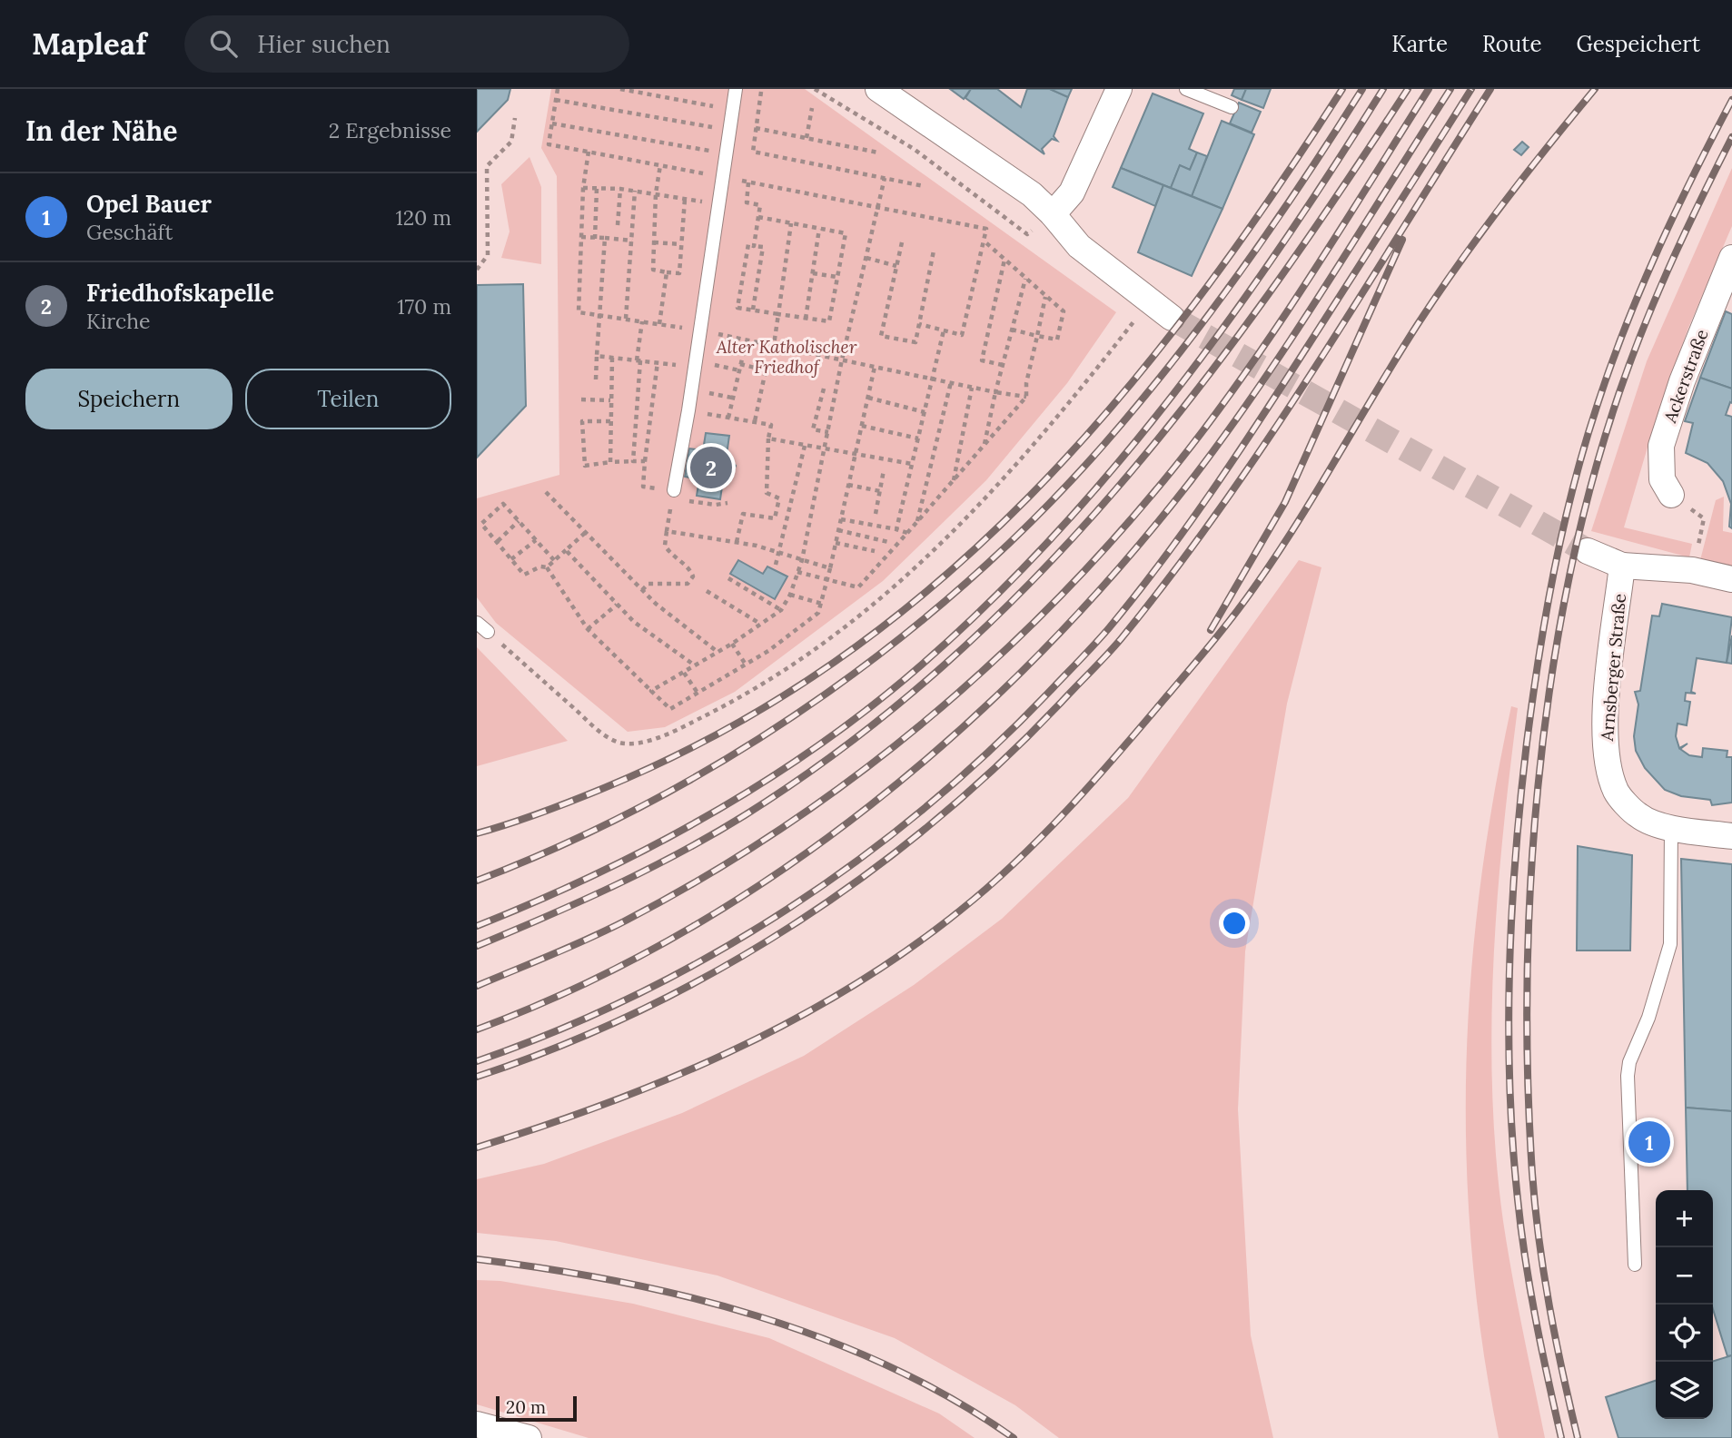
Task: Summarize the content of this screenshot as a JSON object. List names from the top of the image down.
{
  "streets": {
    "street": ["Ackerstraße", "Arnsberger Straße"]
  },
  "parks": ["Alter Katholischer Friedhof"],
  "scale_bar": "20 m",
  "page": {
    "header": "Mapleaf",
    "search": "Hier suchen",
    "nav": ["Karte", "Route", "Gespeichert"],
    "heading": ["In der Nähe", "2 Ergebnisse"],
    "list": [
      {
        "mark": "1",
        "name": "Opel Bauer",
        "note": "Geschäft",
        "value": "120 m"
      },
      {
        "mark": "2",
        "name": "Friedhofskapelle",
        "note": "Kirche",
        "value": "170 m"
      }
    ],
    "buttons": ["Speichern", "Teilen"],
    "pins": ["2", "1"],
    "map_buttons": ["+", "−"],
    "scale": "20 m"
  }
}
